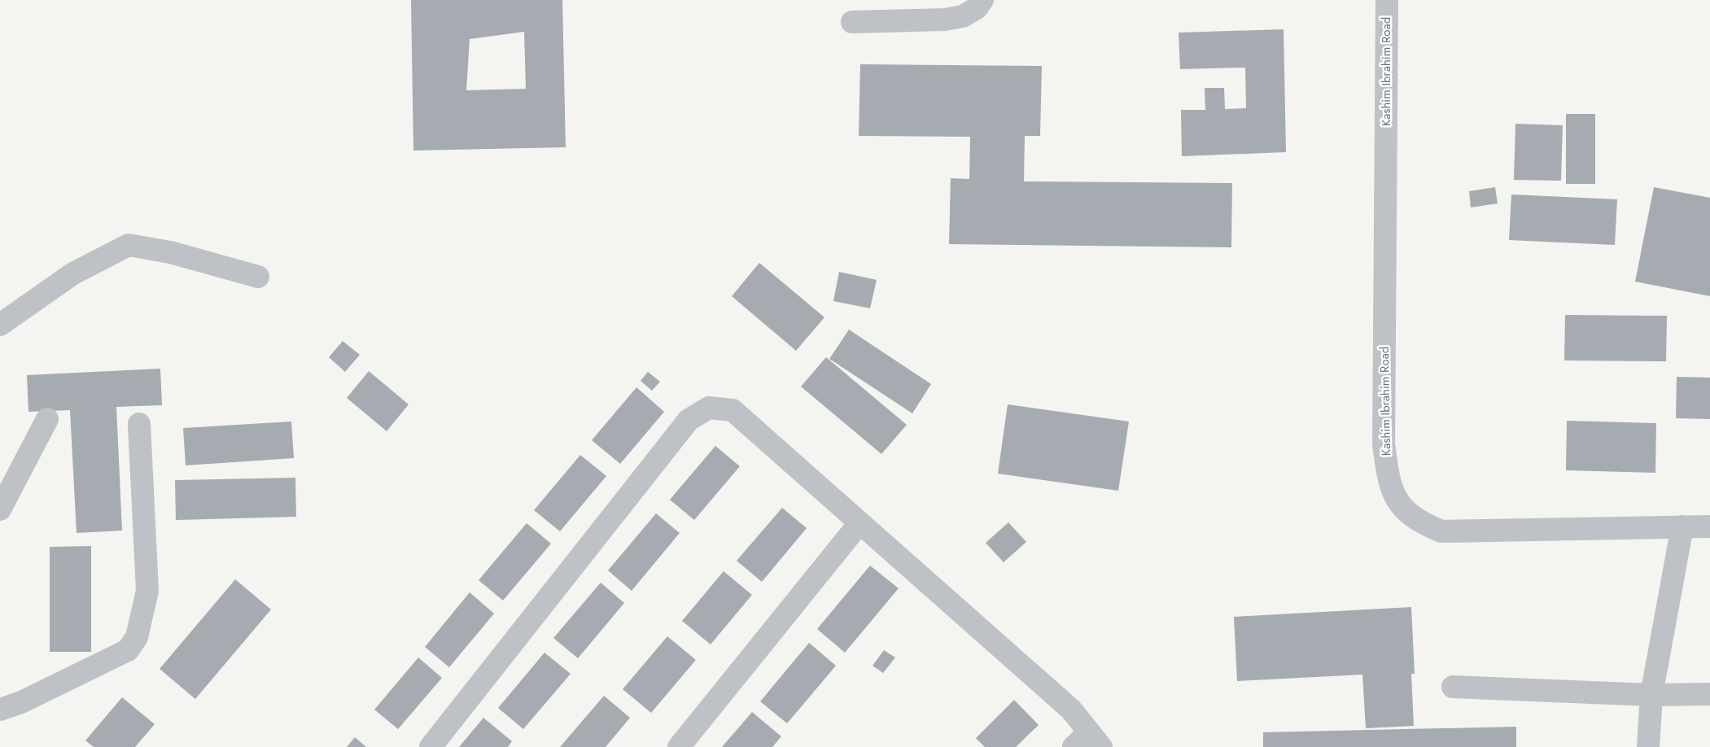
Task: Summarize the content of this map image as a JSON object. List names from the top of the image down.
{
  "streets": {
    "street": ["Kashim Ibrahim Road"]
  }
}
